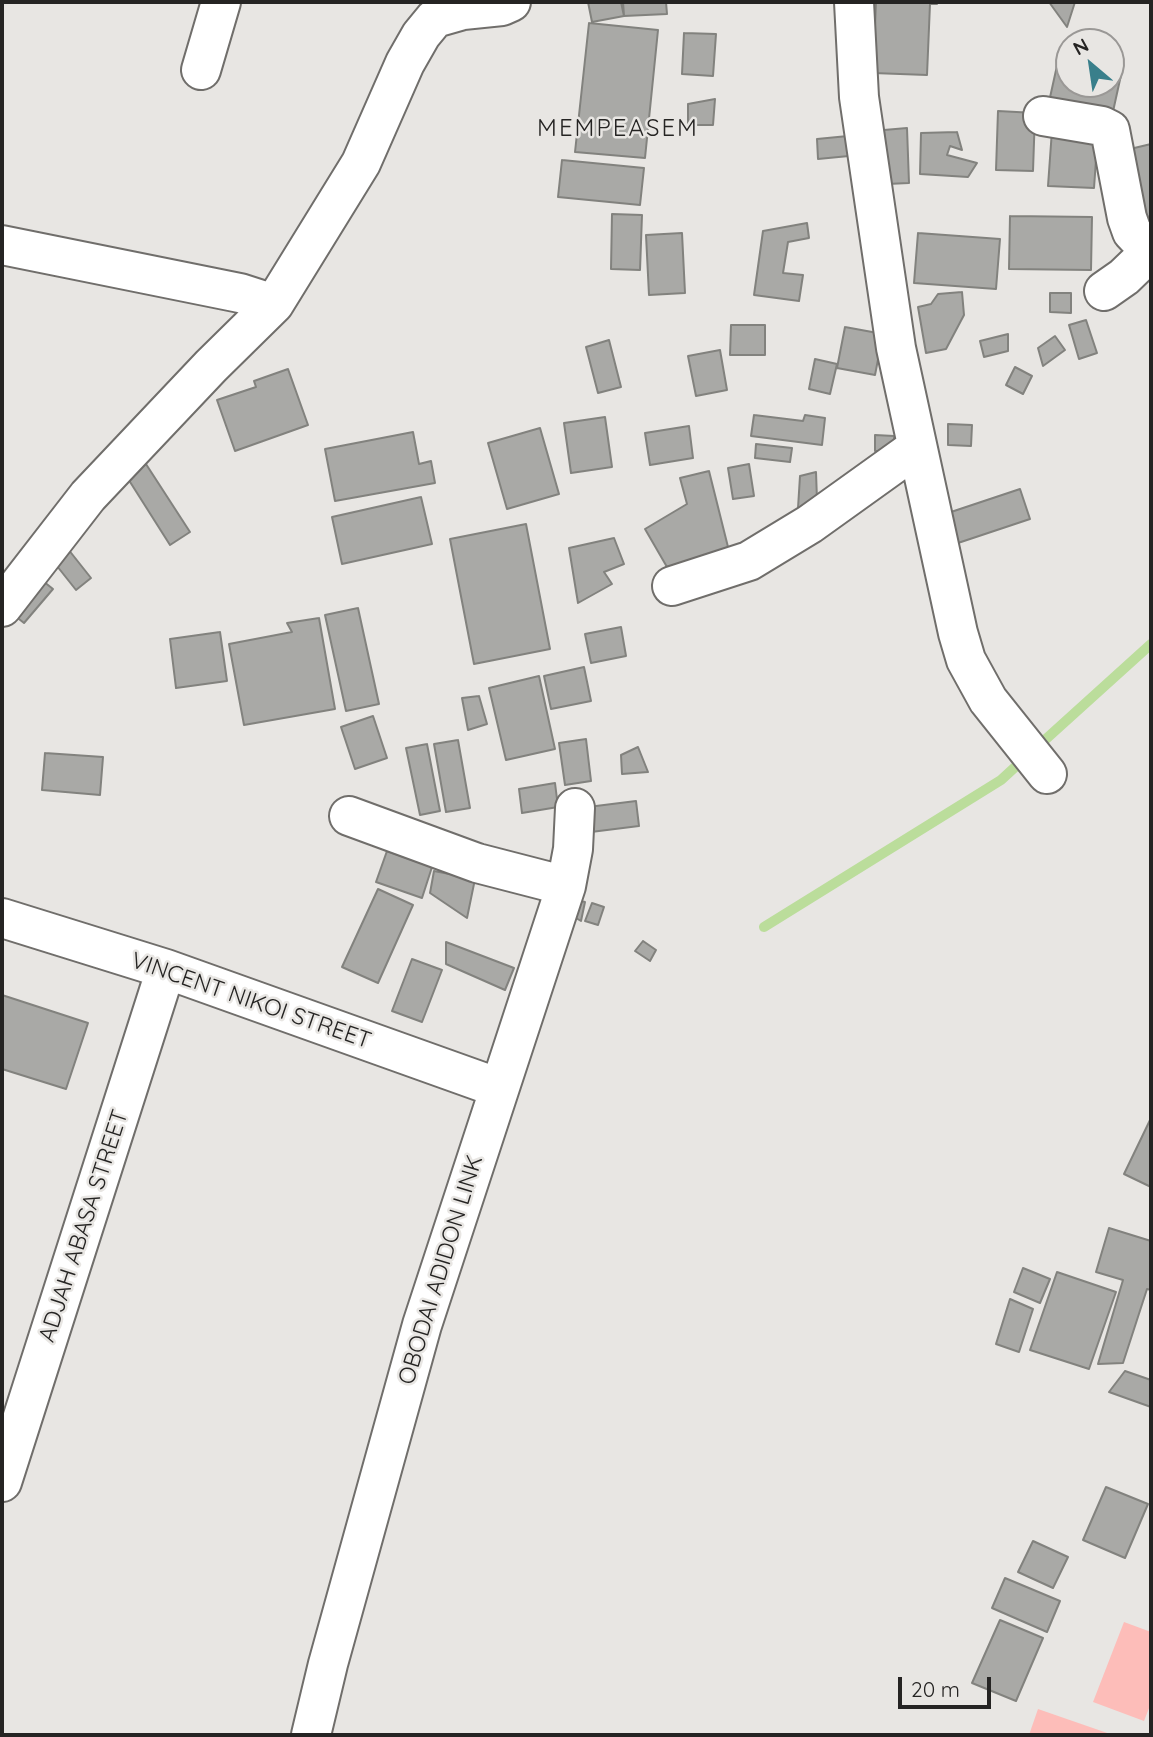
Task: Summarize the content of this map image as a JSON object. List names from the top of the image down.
{
  "streets": {
    "street": ["VINCENT NIKOI STREET", "ADJAH ABASA STREET", "OBODAI ADIDON LINK"]
  },
  "crossings": [
    ["VINCENT NIKOI STREET", "ADJAH ABASA STREET"],
    ["VINCENT NIKOI STREET", "OBODAI ADIDON LINK"]
  ],
  "districts": ["MEMPEASEM"],
  "scale_bar": "20 m",
  "north": "top left"
}
